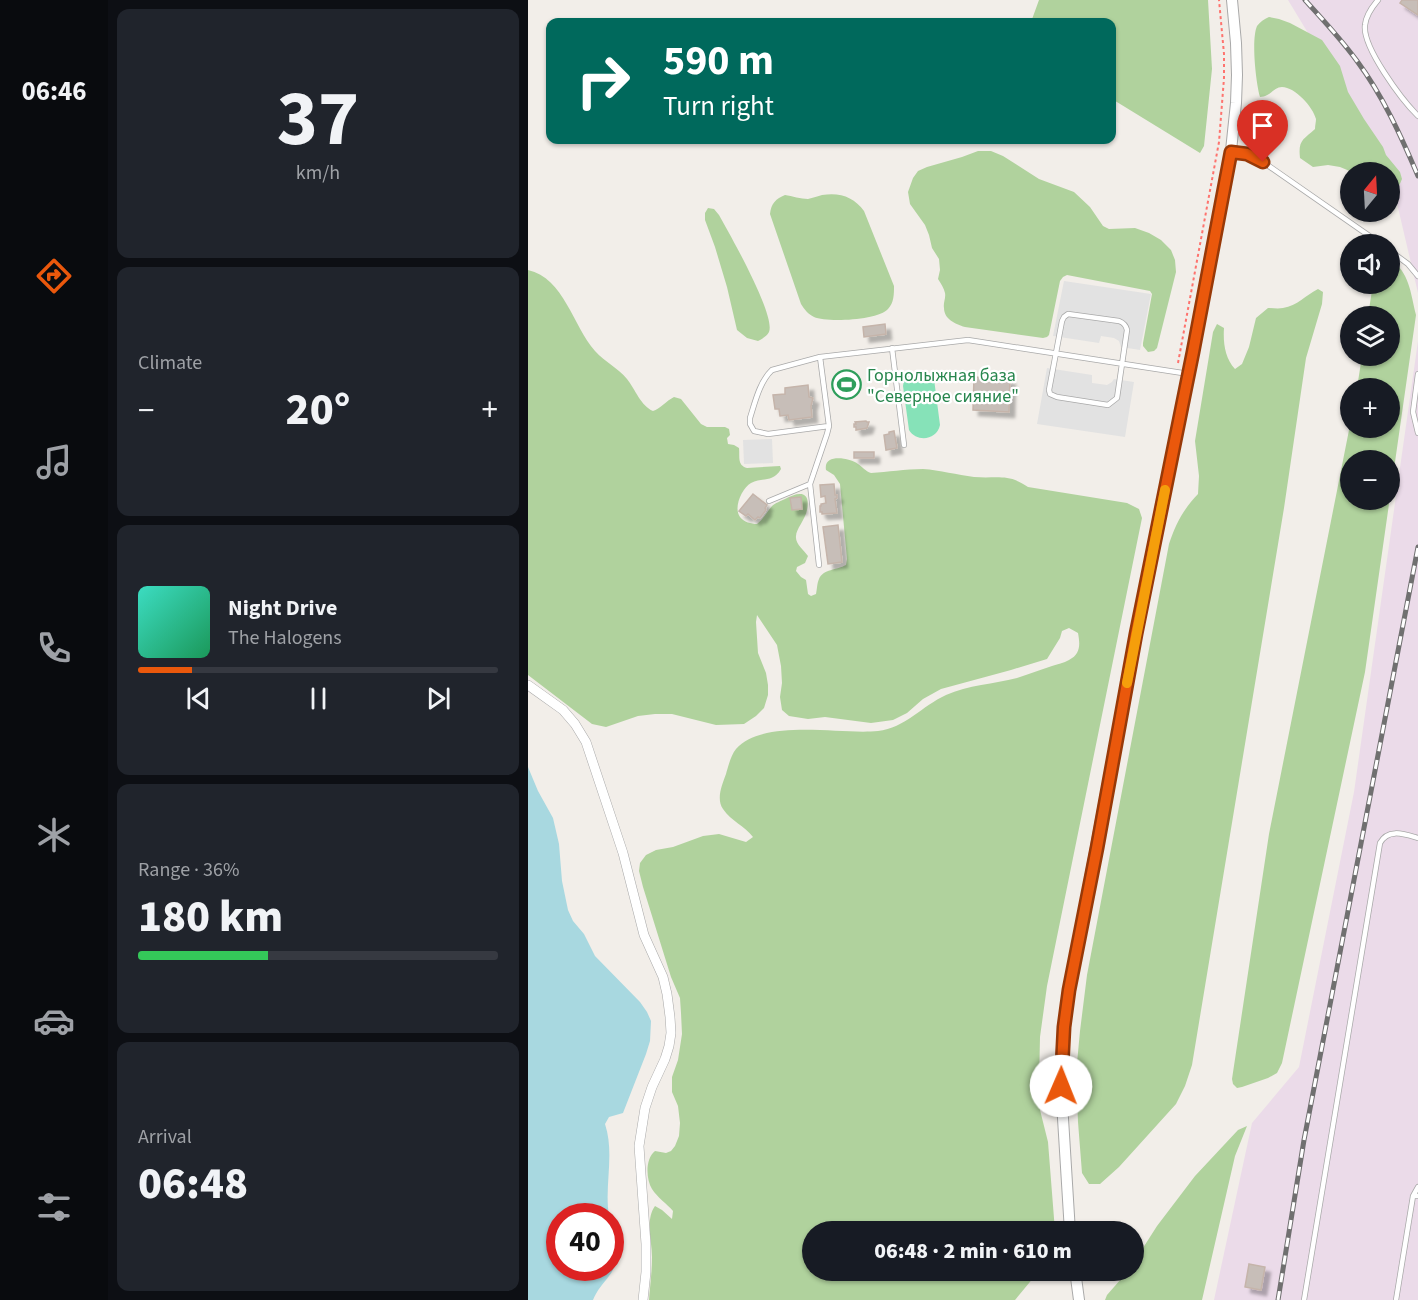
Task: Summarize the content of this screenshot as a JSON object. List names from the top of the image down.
{
  "places": {
    "sports": ["Горнолыжная база \"Северное сияние\""]
  },
  "north": "top",
  "page": {
    "tabs": "06:46",
    "tile": [
      ["37", "km/h"],
      "Climate",
      ["Range · 36%", "180 km"],
      ["Arrival", "06:48"]
    ],
    "turn": ["590 m", "Turn right"],
    "map_buttons": ["+", "−"],
    "heat": ["−", "20°", "+"],
    "song": ["Night Drive", "The Halogens"],
    "limit": "40",
    "trip": "06:48 · 2 min · 610 m"
  }
}
